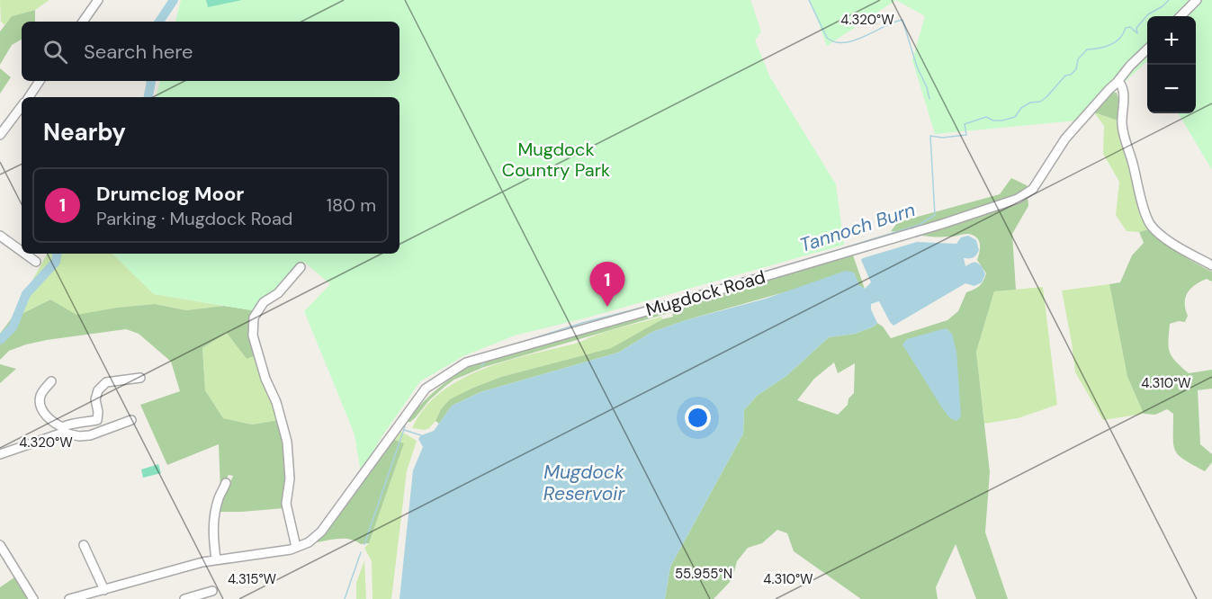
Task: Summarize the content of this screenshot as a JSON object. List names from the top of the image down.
{
  "streets": {
    "street": ["Mugdock Road"]
  },
  "water": ["Tannoch Burn", "Mugdock Reservoir"],
  "parks": ["Mugdock Country Park"],
  "page": {
    "map_buttons": ["+", "−"],
    "search": "Search here",
    "heading": "Nearby",
    "list": [
      {
        "mark": "1",
        "name": "Drumclog Moor",
        "note": "Parking · Mugdock Road",
        "value": "180 m"
      }
    ],
    "pins": "1"
  },
  "coordinates": [
    "4.320°W",
    "4.310°W",
    "55.955°N",
    "4.315°W"
  ]
}
